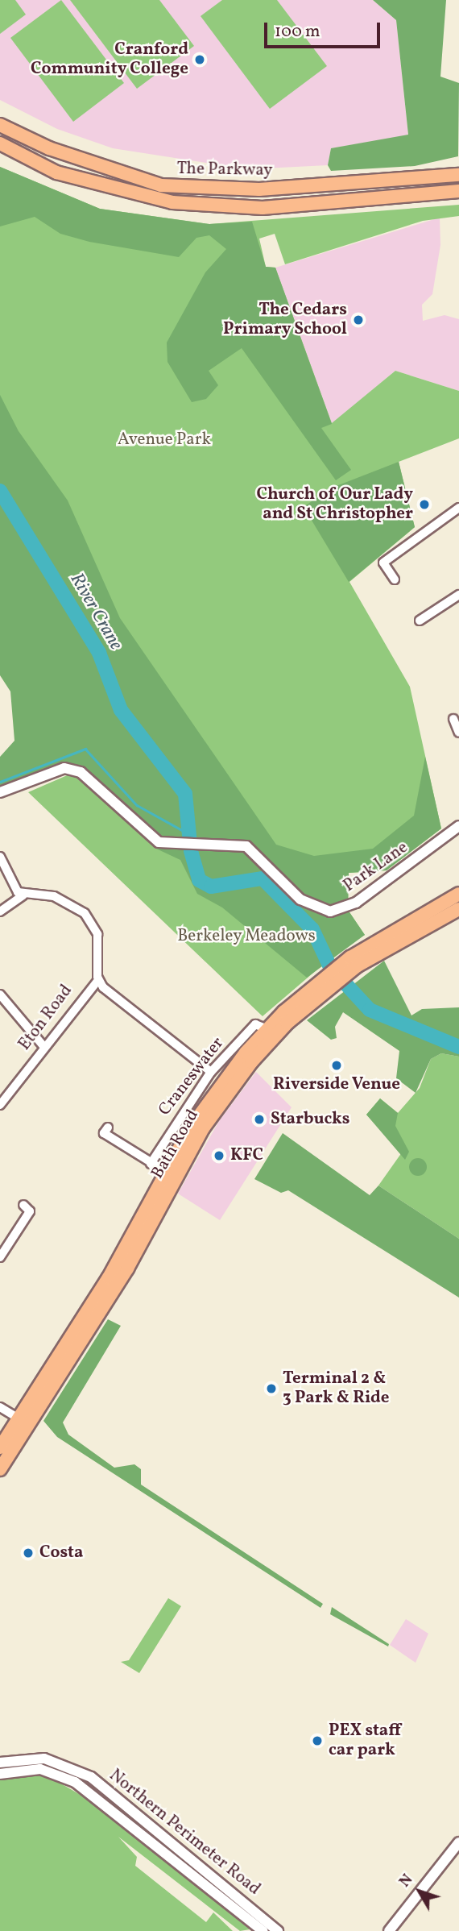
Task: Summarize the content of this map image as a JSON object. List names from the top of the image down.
{
  "streets": {
    "highway": ["The Parkway", "Bath Road"],
    "street": [
      "Park Lane",
      "Eton Road",
      "Craneswater",
      "Northern Perimeter Road"
    ]
  },
  "crossings": [
    ["Craneswater", "Bath Road"]
  ],
  "water": ["River Crane"],
  "parks": ["Avenue Park", "Berkeley Meadows"],
  "places": [
    "Cranford Community College",
    "The Cedars Primary School",
    "Church of Our Lady and St Christopher",
    "Riverside Venue",
    "Starbucks",
    "KFC",
    "Terminal 2 & 3 Park & Ride",
    "Costa",
    "PEX staff car park"
  ],
  "scale_bar": "100 m",
  "north": "top left"
}
